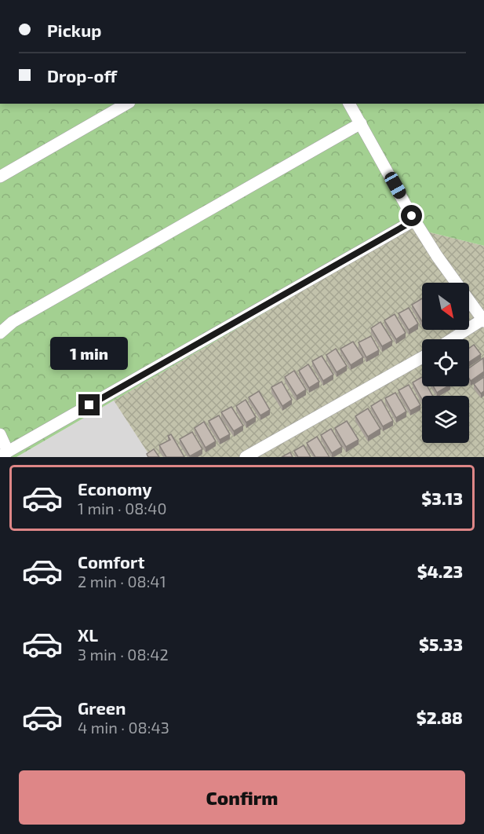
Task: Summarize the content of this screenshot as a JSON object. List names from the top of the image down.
{
  "north": "bottom right",
  "page": {
    "banner": ["Pickup", "Drop-off"],
    "bubble": "1 min",
    "list": [
      {
        "name": "Economy",
        "note": "1 min · 08:40",
        "value": "$3.13"
      },
      {
        "name": "Comfort",
        "note": "2 min · 08:41",
        "value": "$4.23"
      },
      {
        "name": "XL",
        "note": "3 min · 08:42",
        "value": "$5.33"
      },
      {
        "name": "Green",
        "note": "4 min · 08:43",
        "value": "$2.88"
      }
    ],
    "buttons": "Confirm"
  }
}
